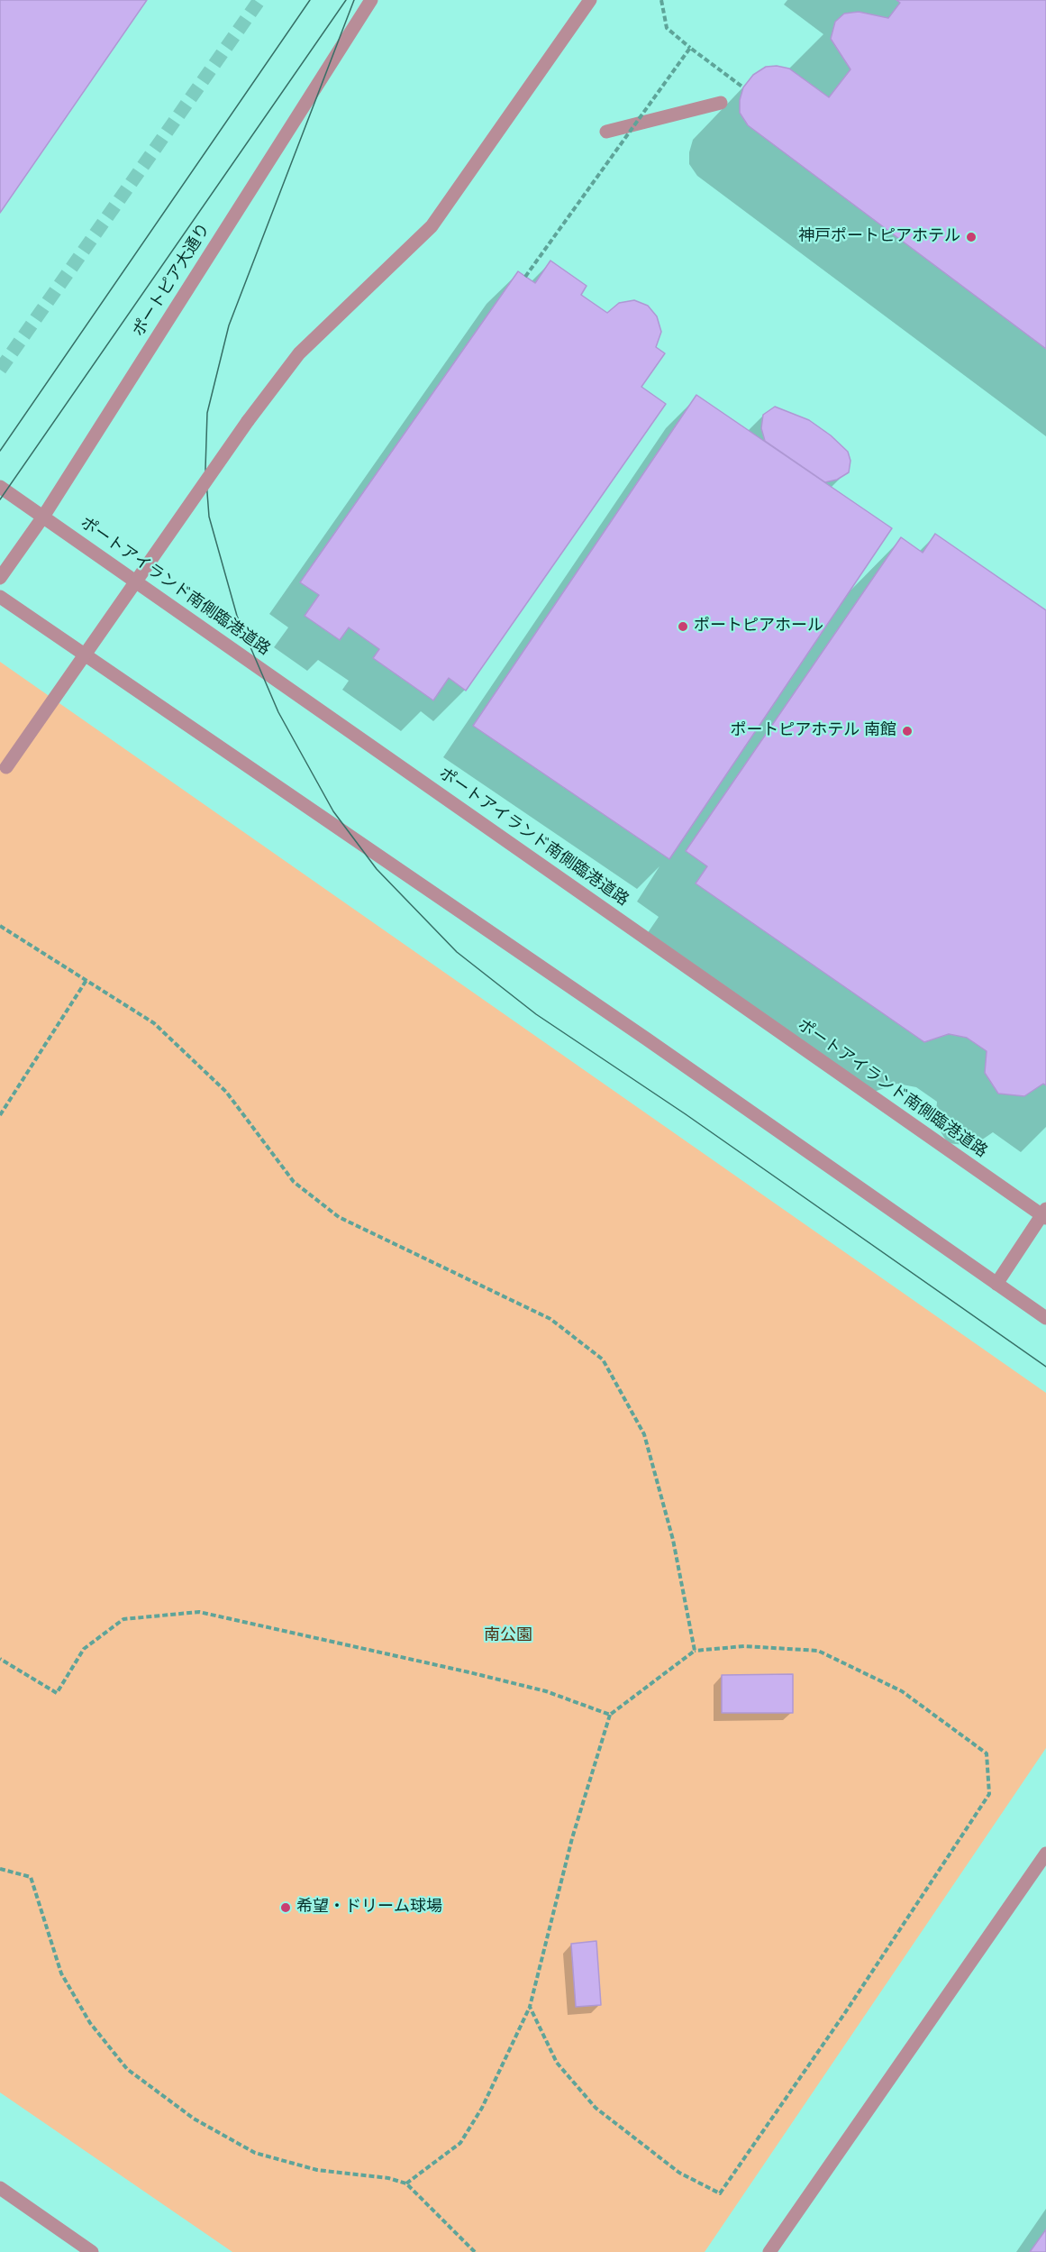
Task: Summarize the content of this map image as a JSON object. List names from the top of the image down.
{
  "streets": {
    "street": ["ポートピア大通り", "ポートアイランド南側臨港道路"]
  },
  "crossings": [
    ["ポートピア大通り", "ポートアイランド南側臨港道路"]
  ],
  "parks": ["南公園"],
  "places": [
    "神戸ポートピアホテル",
    "ポートピアホール",
    "ポートピアホテル 南館",
    "希望・ドリーム球場"
  ]
}
